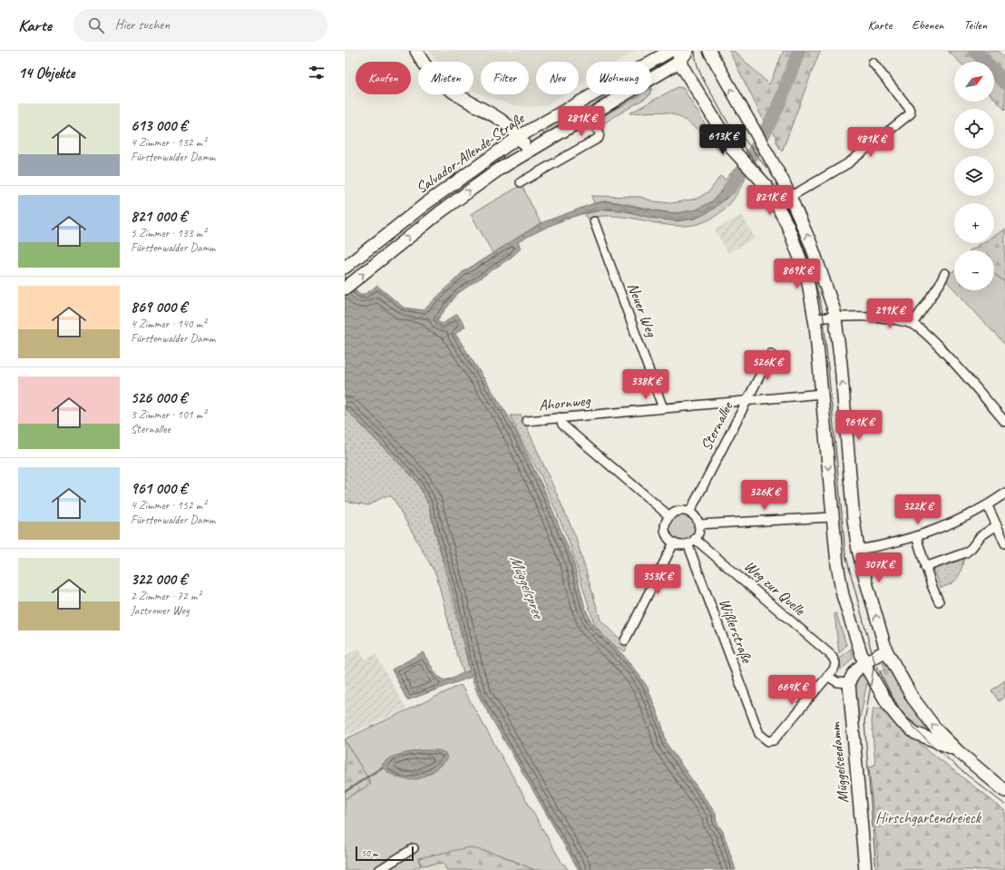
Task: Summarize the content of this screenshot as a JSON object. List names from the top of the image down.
{
  "streets": {
    "main road": ["Salvador-Allende-Straße", "Müggelseedamm"],
    "street": [
      "Neuer Weg",
      "Ahornweg",
      "Sternallee",
      "Weg zur Quelle",
      "Wißlerstraße"
    ]
  },
  "crossings": [
    ["Neuer Weg", "Ahornweg"],
    ["Ahornweg", "Sternallee"],
    ["Sternallee", "Weg zur Quelle"],
    ["Sternallee", "Wißlerstraße"],
    ["Weg zur Quelle", "Wißlerstraße"]
  ],
  "water": ["Müggelspree"],
  "parks": ["Hirschgartendreieck"],
  "scale_bar": "50 m",
  "north": "top right",
  "page": {
    "header": "Karte",
    "search": "Hier suchen",
    "nav": ["Karte", "Ebenen", "Teilen"],
    "heading": "14 Objekte",
    "map_buttons": ["+", "−"],
    "chip": [
      "Kaufen",
      "Mieten",
      "Filter",
      "Neu",
      "Wohnung"
    ],
    "list": [
      {
        "name": "613 000 €",
        "note": "4 Zimmer · 132 m² · Fürstenwalder Damm"
      },
      {
        "name": "821 000 €",
        "note": "5 Zimmer · 133 m² · Fürstenwalder Damm"
      },
      {
        "name": "869 000 €",
        "note": "4 Zimmer · 140 m² · Fürstenwalder Damm"
      },
      {
        "name": "526 000 €",
        "note": "3 Zimmer · 101 m² · Sternallee"
      },
      {
        "name": "961 000 €",
        "note": "4 Zimmer · 152 m² · Fürstenwalder Damm"
      },
      {
        "name": "322 000 €",
        "note": "2 Zimmer · 72 m² · Jastrower Weg"
      }
    ],
    "price": [
      "281K €",
      "613K €",
      "481K €",
      "821K €",
      "869K €",
      "299K €",
      "526K €",
      "338K €",
      "961K €",
      "326K €",
      "322K €",
      "307K €",
      "353K €",
      "664K €"
    ],
    "scale": "50 m"
  }
}
